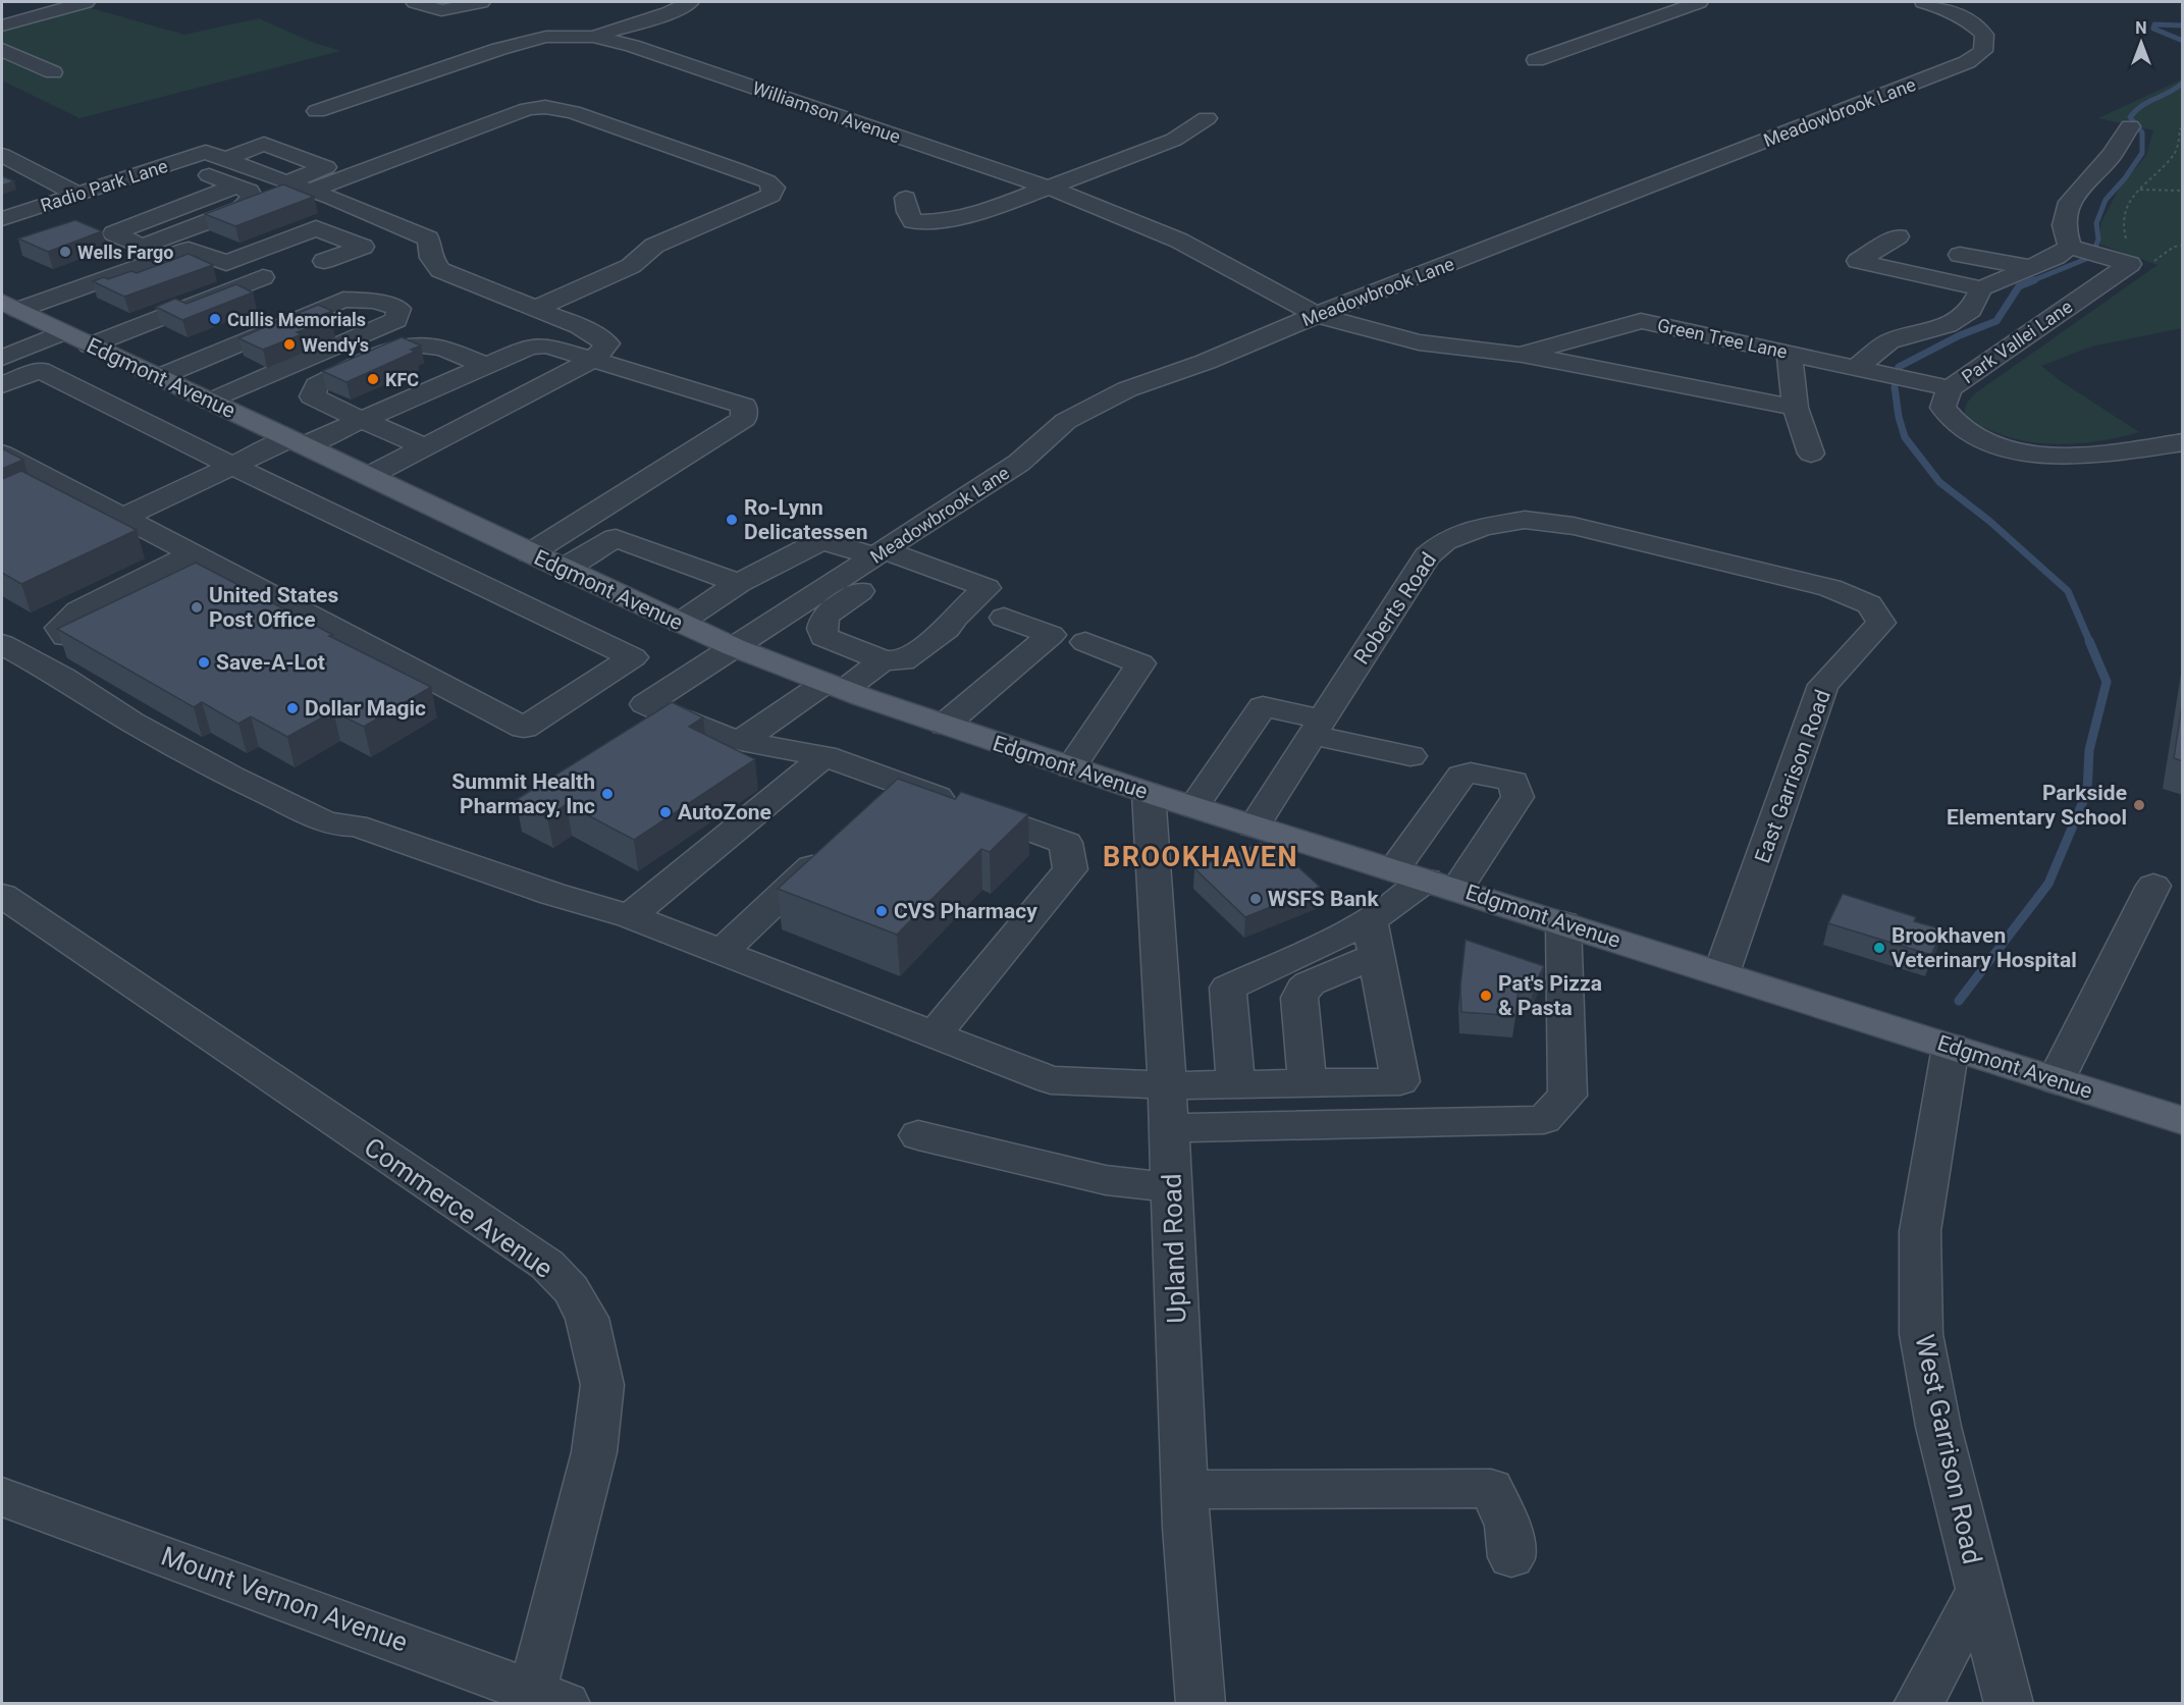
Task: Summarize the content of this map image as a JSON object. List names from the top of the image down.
{
  "streets": {
    "main road": ["Edgmont Avenue"],
    "street": [
      "Williamson Avenue",
      "Meadowbrook Lane",
      "Radio Park Lane",
      "Green Tree Lane",
      "Park Vallei Lane",
      "Roberts Road",
      "East Garrison Road",
      "Commerce Avenue",
      "Upland Road",
      "West Garrison Road",
      "Mount Vernon Avenue"
    ]
  },
  "crossings": [
    ["Williamson Avenue", "Meadowbrook Lane"],
    ["Williamson Avenue", "Green Tree Lane"],
    ["Meadowbrook Lane", "Green Tree Lane"],
    ["Meadowbrook Lane", "Edgmont Avenue"],
    ["Green Tree Lane", "Park Vallei Lane"],
    ["Edgmont Avenue", "Roberts Road"],
    ["Edgmont Avenue", "East Garrison Road"],
    ["Edgmont Avenue", "Upland Road"],
    ["Edgmont Avenue", "West Garrison Road"],
    ["Roberts Road", "East Garrison Road"],
    ["Commerce Avenue", "Mount Vernon Avenue"]
  ],
  "districts": ["BROOKHAVEN"],
  "places": [
    "Wells Fargo",
    "Cullis Memorials",
    "Wendy's",
    "KFC",
    "Ro-Lynn Delicatessen",
    "United States Post Office",
    "Save-A-Lot",
    "Dollar Magic",
    "Summit Health Pharmacy, Inc",
    "Parkside Elementary School",
    "AutoZone",
    "WSFS Bank",
    "CVS Pharmacy",
    "Brookhaven Veterinary Hospital",
    "Pat's Pizza & Pasta"
  ],
  "north": "top"
}
